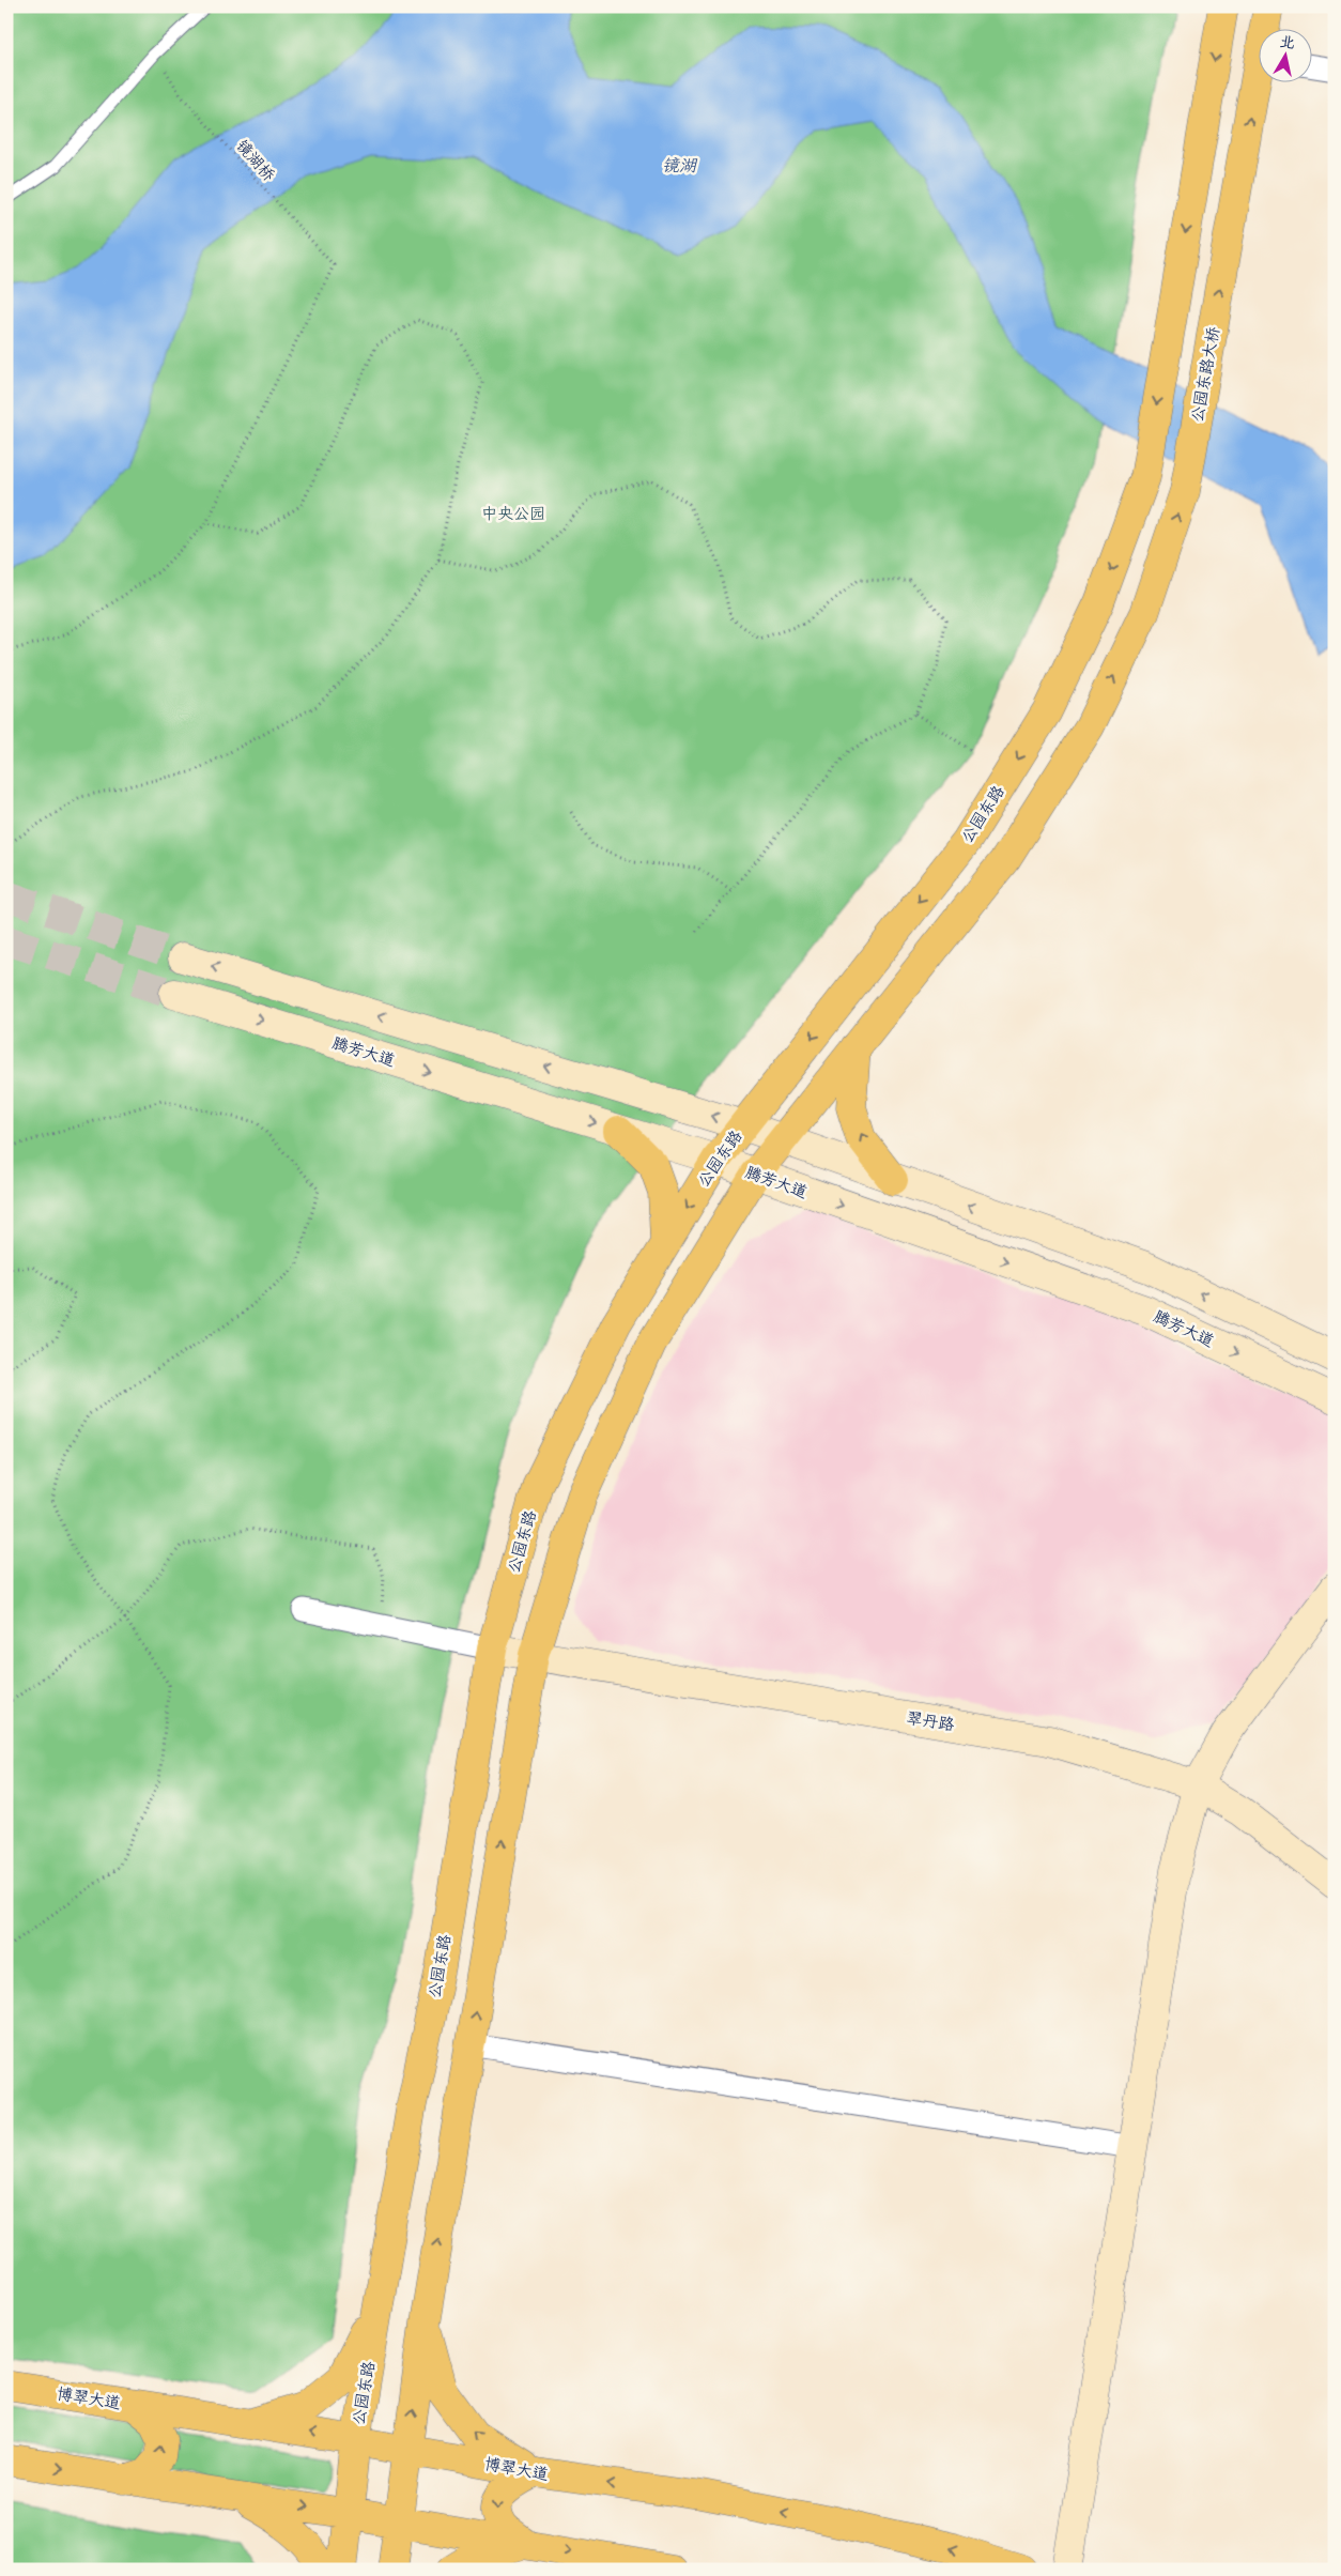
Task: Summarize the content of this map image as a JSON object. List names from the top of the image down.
{
  "streets": {
    "main road": [
      "公园东路大桥",
      "公园东路",
      "腾芳大道",
      "翠丹路",
      "博翠大道"
    ],
    "path": ["镜湖桥"]
  },
  "crossings": [
    ["公园东路", "腾芳大道"],
    ["公园东路", "翠丹路"],
    ["公园东路", "博翠大道"]
  ],
  "one_way": ["公园东路大桥", "公园东路"],
  "water": ["镜湖"],
  "parks": ["中央公园"],
  "north": "top"
}
